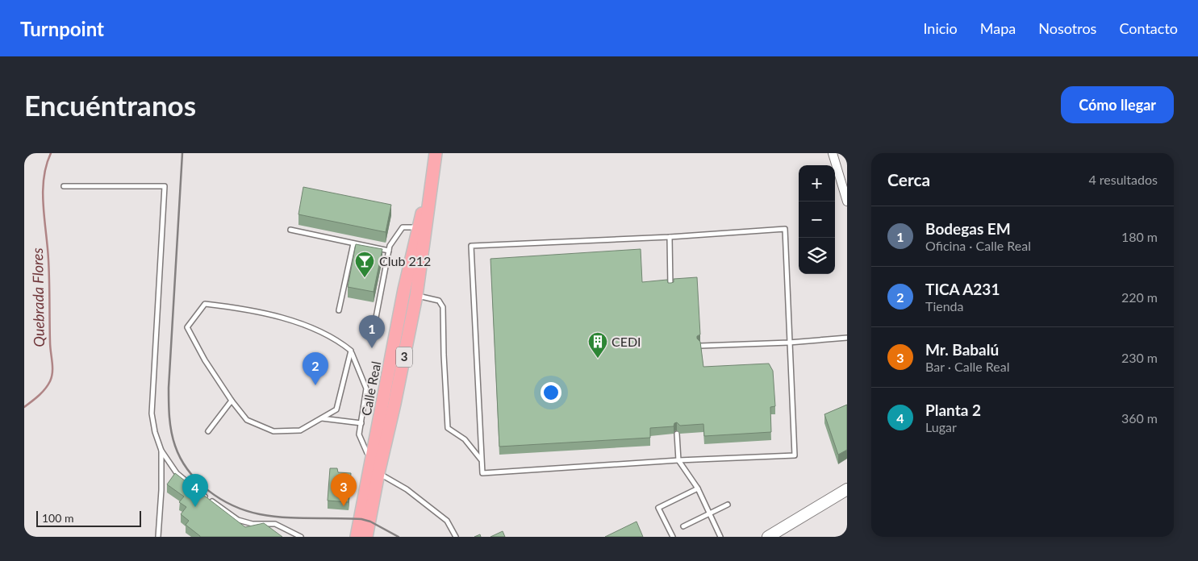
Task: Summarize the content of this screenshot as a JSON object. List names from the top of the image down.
{
  "streets": {
    "main road": ["3", "Calle Real"]
  },
  "water": ["Quebrada Flores"],
  "places": {
    "bar": ["Club 212"],
    "building": ["CEDI"]
  },
  "scale_bar": "100 m",
  "page": {
    "header": "Turnpoint",
    "nav": [
      "Inicio",
      "Mapa",
      "Nosotros",
      "Contacto"
    ],
    "buttons": "Cómo llegar",
    "title": "Encuéntranos",
    "heading": ["Cerca", "4 resultados"],
    "map_buttons": ["+", "−"],
    "list": [
      {
        "mark": "1",
        "name": "Bodegas EM",
        "note": "Oficina · Calle Real",
        "value": "180 m"
      },
      {
        "mark": "2",
        "name": "TICA A231",
        "note": "Tienda",
        "value": "220 m"
      },
      {
        "mark": "3",
        "name": "Mr. Babalú",
        "note": "Bar · Calle Real",
        "value": "230 m"
      },
      {
        "mark": "4",
        "name": "Planta 2",
        "note": "Lugar",
        "value": "360 m"
      }
    ],
    "pins": [
      "1",
      "2",
      "3",
      "4"
    ],
    "scale": "100 m"
  }
}
